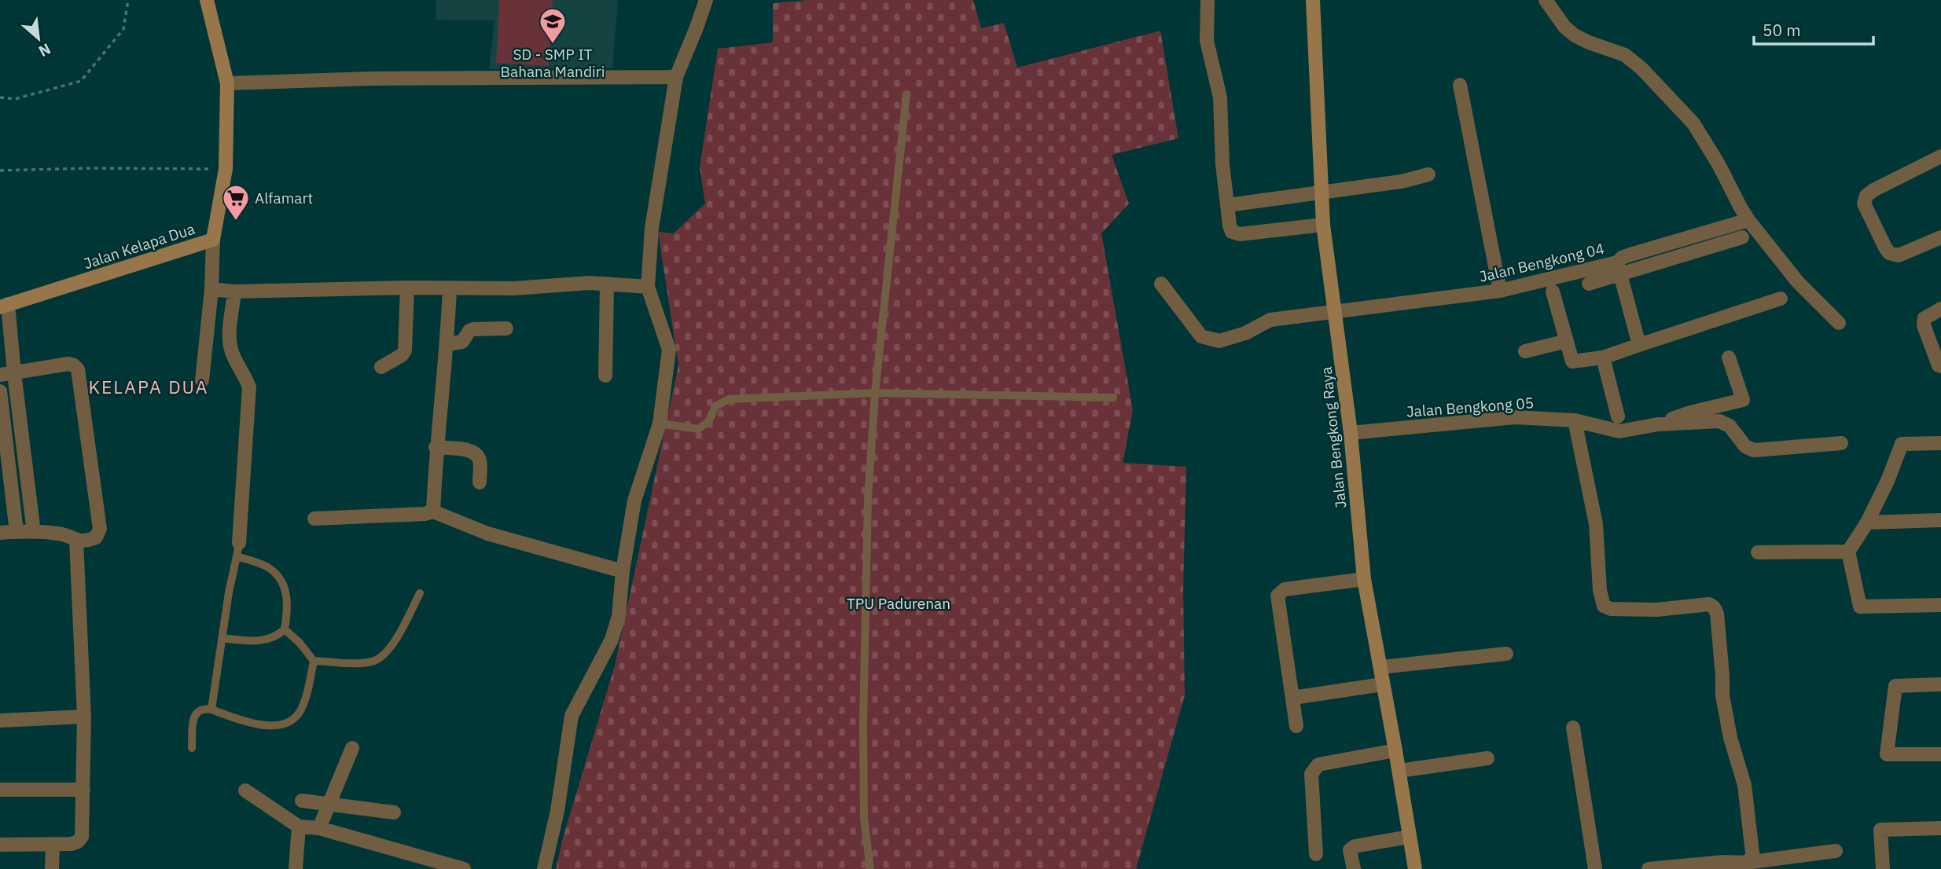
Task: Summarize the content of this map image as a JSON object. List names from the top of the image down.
{
  "streets": {
    "street": [
      "Jalan Kelapa Dua",
      "Jalan Bengkong 04",
      "Jalan Bengkong 05",
      "Jalan Bengkong Raya"
    ]
  },
  "crossings": [
    ["Jalan Bengkong 04", "Jalan Bengkong Raya"],
    ["Jalan Bengkong 05", "Jalan Bengkong Raya"]
  ],
  "districts": ["KELAPA DUA"],
  "parks": ["TPU Padurenan"],
  "places": {
    "school or university": ["SD - SMP IT Bahana Mandiri"],
    "supermarket": ["Alfamart"]
  },
  "scale_bar": "50 m",
  "north": "bottom right"
}
